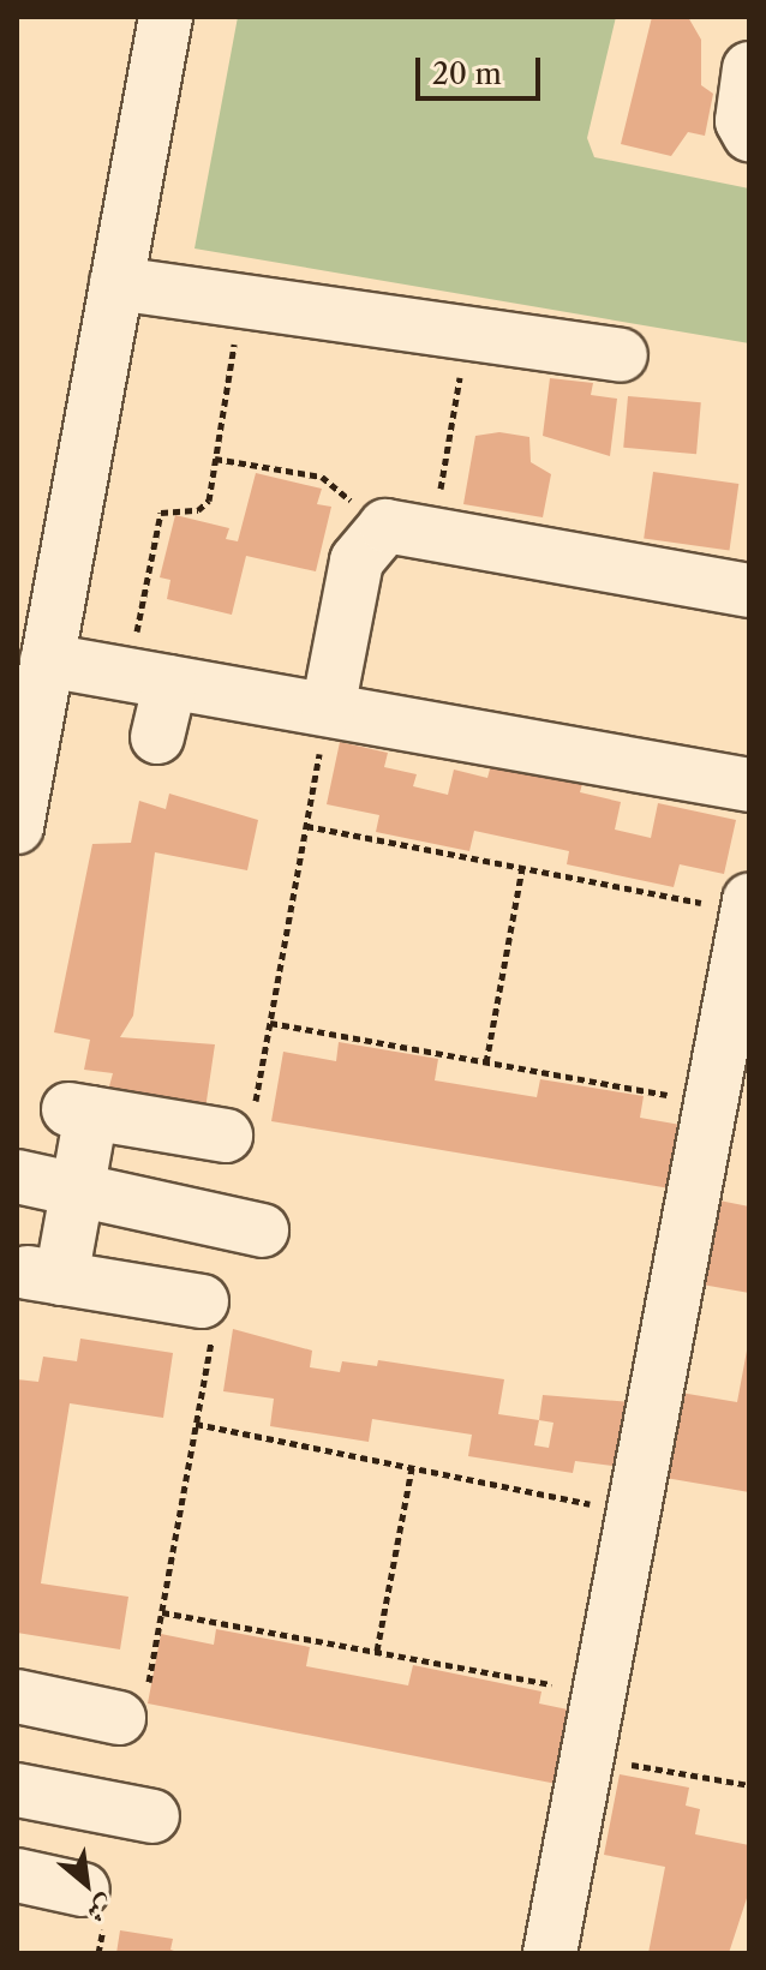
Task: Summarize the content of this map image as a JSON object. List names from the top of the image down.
{
  "scale_bar": "20 m",
  "north": "bottom right"
}
